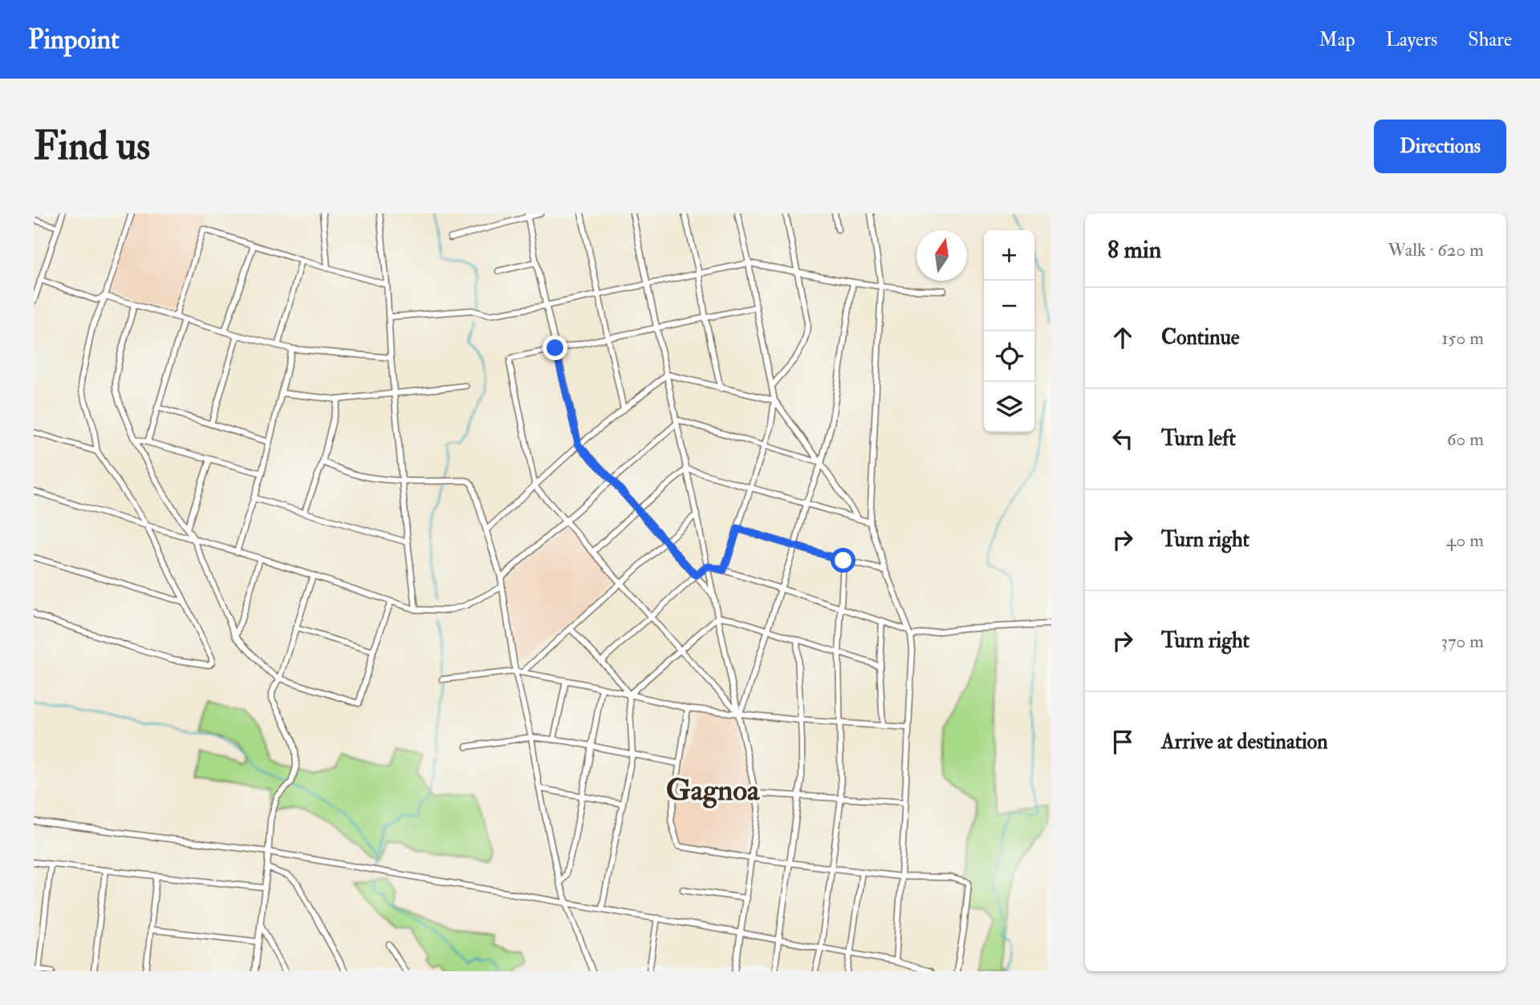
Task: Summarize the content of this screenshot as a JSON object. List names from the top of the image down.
{
  "districts": ["Gagnoa"],
  "north": "top",
  "page": {
    "header": "Pinpoint",
    "nav": ["Map", "Layers", "Share"],
    "buttons": "Directions",
    "title": "Find us",
    "heading": ["8 min", "Walk · 620 m"],
    "map_buttons": ["+", "−"],
    "list": [
      ["Continue", "150 m"],
      ["Turn left", "60 m"],
      ["Turn right", "40 m"],
      ["Turn right", "370 m"],
      "Arrive at destination"
    ]
  }
}
